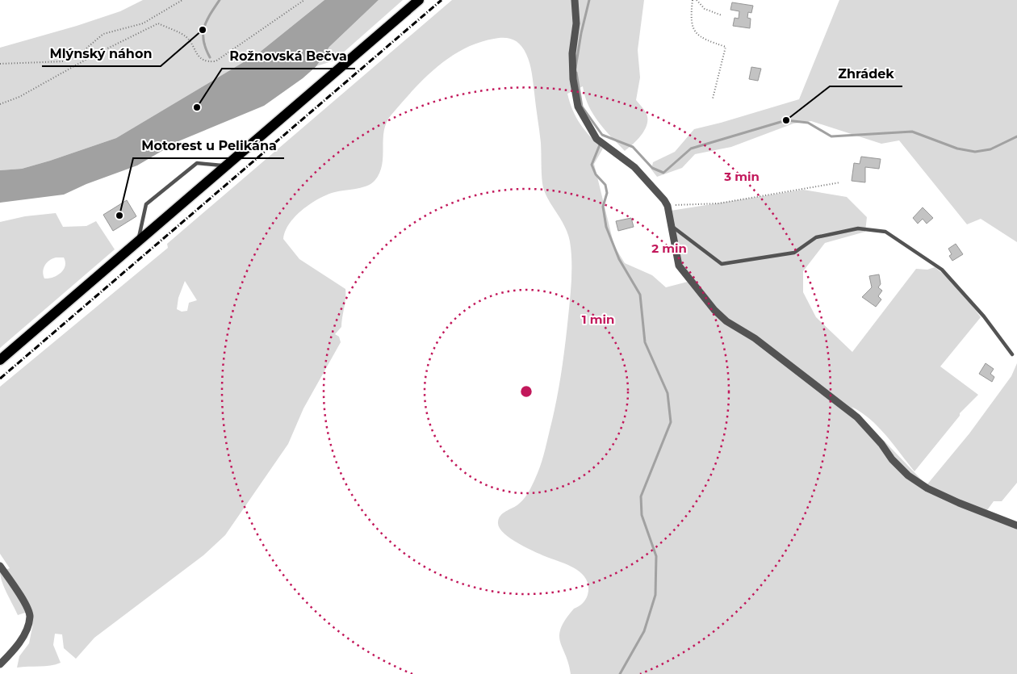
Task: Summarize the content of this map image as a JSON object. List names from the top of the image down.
{
  "places": [
    "Mlýnský náhon",
    "Rožnovská Bečva",
    "Zhrádek",
    "Motorest u Pelikána"
  ],
  "rings": ["3 min", "2 min", "1 min"]
}
